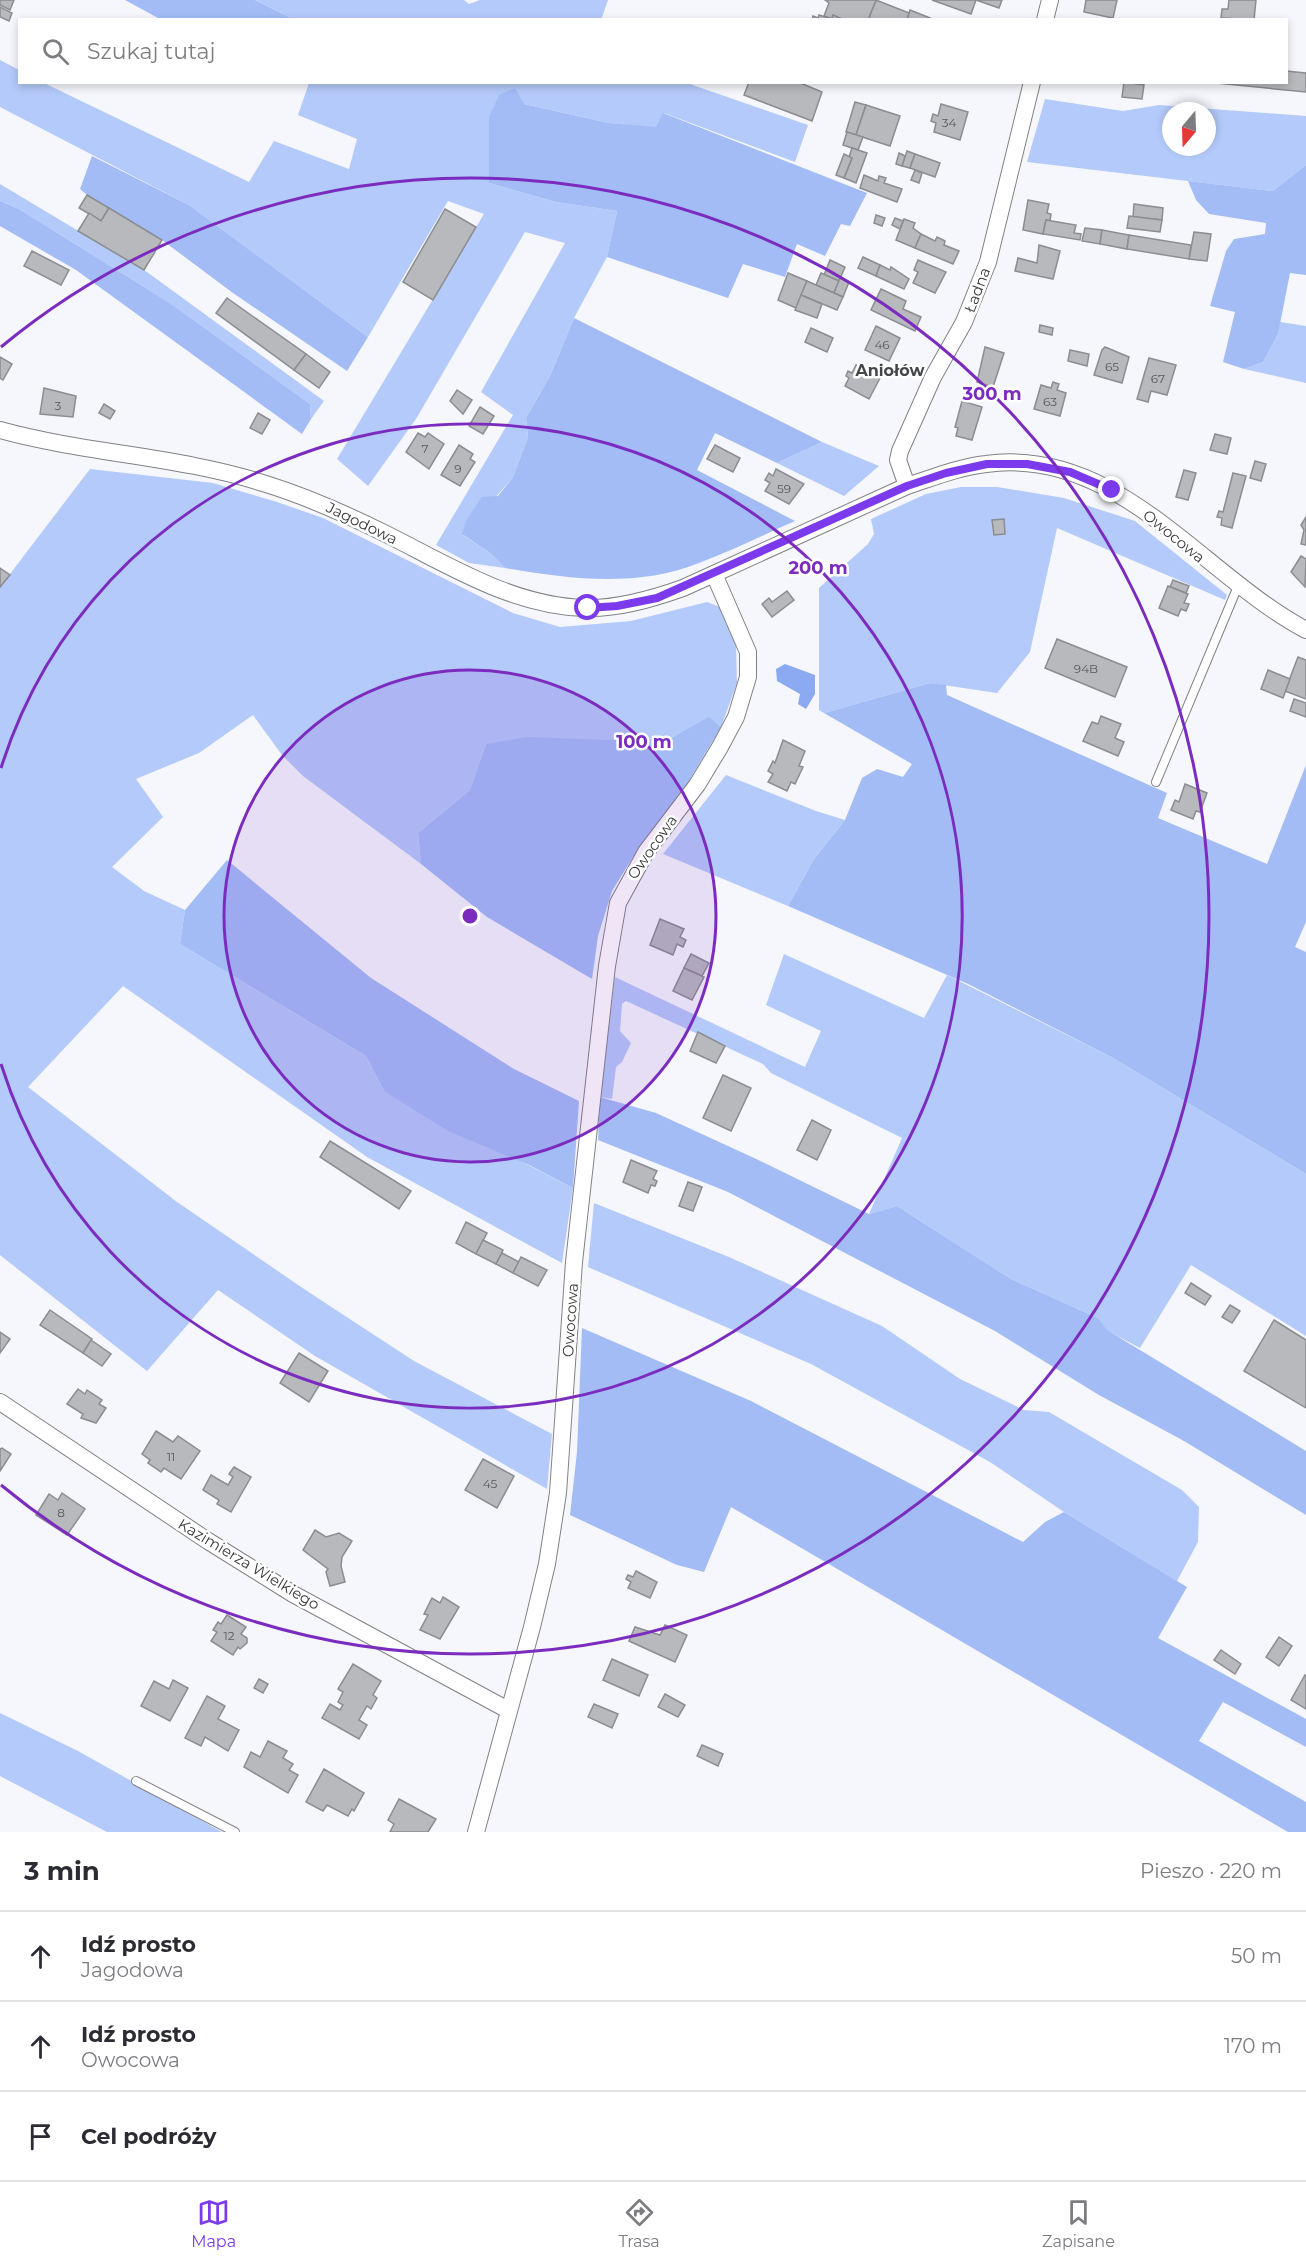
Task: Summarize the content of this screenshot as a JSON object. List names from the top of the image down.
{
  "streets": {
    "street": [
      "Ładna",
      "Jagodowa",
      "Owocowa",
      "Kazimierza Wielkiego"
    ]
  },
  "crossings": [
    ["Ładna", "Owocowa"],
    ["Jagodowa", "Owocowa"],
    ["Owocowa", "Kazimierza Wielkiego"]
  ],
  "districts": ["Aniołów"],
  "house_numbers": [
    "34",
    "46",
    "65",
    "67",
    "63",
    "3",
    "7",
    "9",
    "59",
    "94B",
    "11",
    "45",
    "8",
    "12"
  ],
  "north": "bottom",
  "page": {
    "search": "Szukaj tutaj",
    "heading": ["3 min", "Pieszo · 220 m"],
    "list": [
      ["Idź prosto", "Jagodowa", "50 m"],
      ["Idź prosto", "Owocowa", "170 m"],
      "Cel podróży"
    ],
    "nav": ["Mapa", "Trasa", "Zapisane"]
  },
  "rings": ["300 m", "200 m", "100 m"]
}
